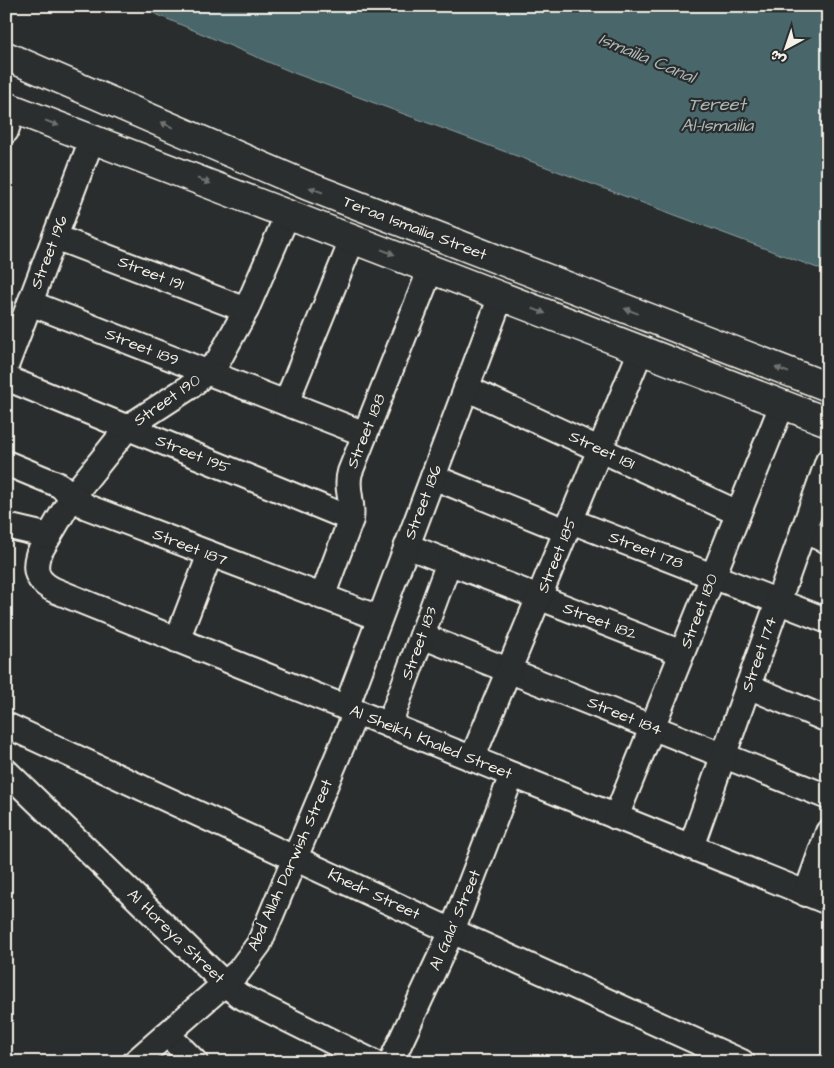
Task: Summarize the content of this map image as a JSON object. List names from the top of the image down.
{
  "streets": {
    "main road": ["Teraa Ismailia Street"],
    "street": [
      "Street 196",
      "Street 191",
      "Street 189",
      "Street 190",
      "Street 188",
      "Street 181",
      "Street 195",
      "Street 186",
      "Street 187",
      "Street 178",
      "Street 185",
      "Street 180",
      "Street 182",
      "Street 183",
      "Street 174",
      "Street 184",
      "Al Sheikh Khaled Street",
      "Abd Allah Darwish Street",
      "Khedr Street",
      "Al Gala' Street",
      "Al Horeya Street"
    ]
  },
  "crossings": [
    ["Teraa Ismailia Street", "Street 196"],
    ["Teraa Ismailia Street", "Street 190"],
    ["Teraa Ismailia Street", "Street 188"],
    ["Teraa Ismailia Street", "Street 186"],
    ["Teraa Ismailia Street", "Street 185"],
    ["Teraa Ismailia Street", "Street 180"],
    ["Street 196", "Street 191"],
    ["Street 196", "Street 189"],
    ["Street 191", "Street 190"],
    ["Street 189", "Street 190"],
    ["Street 189", "Street 188"],
    ["Street 190", "Street 195"],
    ["Street 190", "Street 187"],
    ["Street 190", "Al Sheikh Khaled Street"],
    ["Street 188", "Street 195"],
    ["Street 188", "Street 187"],
    ["Street 181", "Street 186"],
    ["Street 181", "Street 185"],
    ["Street 181", "Street 180"],
    ["Street 186", "Street 187"],
    ["Street 186", "Street 178"],
    ["Street 186", "Street 182"],
    ["Street 186", "Al Sheikh Khaled Street"],
    ["Street 186", "Abd Allah Darwish Street"],
    ["Street 178", "Street 185"],
    ["Street 178", "Street 180"],
    ["Street 178", "Street 174"],
    ["Street 185", "Street 182"],
    ["Street 185", "Street 184"],
    ["Street 185", "Al Sheikh Khaled Street"],
    ["Street 180", "Street 182"],
    ["Street 180", "Street 184"],
    ["Street 180", "Al Sheikh Khaled Street"],
    ["Street 182", "Street 183"],
    ["Street 183", "Street 184"],
    ["Street 183", "Al Sheikh Khaled Street"],
    ["Street 174", "Street 184"],
    ["Street 174", "Al Sheikh Khaled Street"],
    ["Al Sheikh Khaled Street", "Abd Allah Darwish Street"],
    ["Al Sheikh Khaled Street", "Al Gala' Street"],
    ["Abd Allah Darwish Street", "Khedr Street"],
    ["Abd Allah Darwish Street", "Al Horeya Street"],
    ["Khedr Street", "Al Gala' Street"]
  ],
  "water": ["Ismaïlia Canal", "Tereet Al-Ismailia"],
  "north": "bottom left"
}
